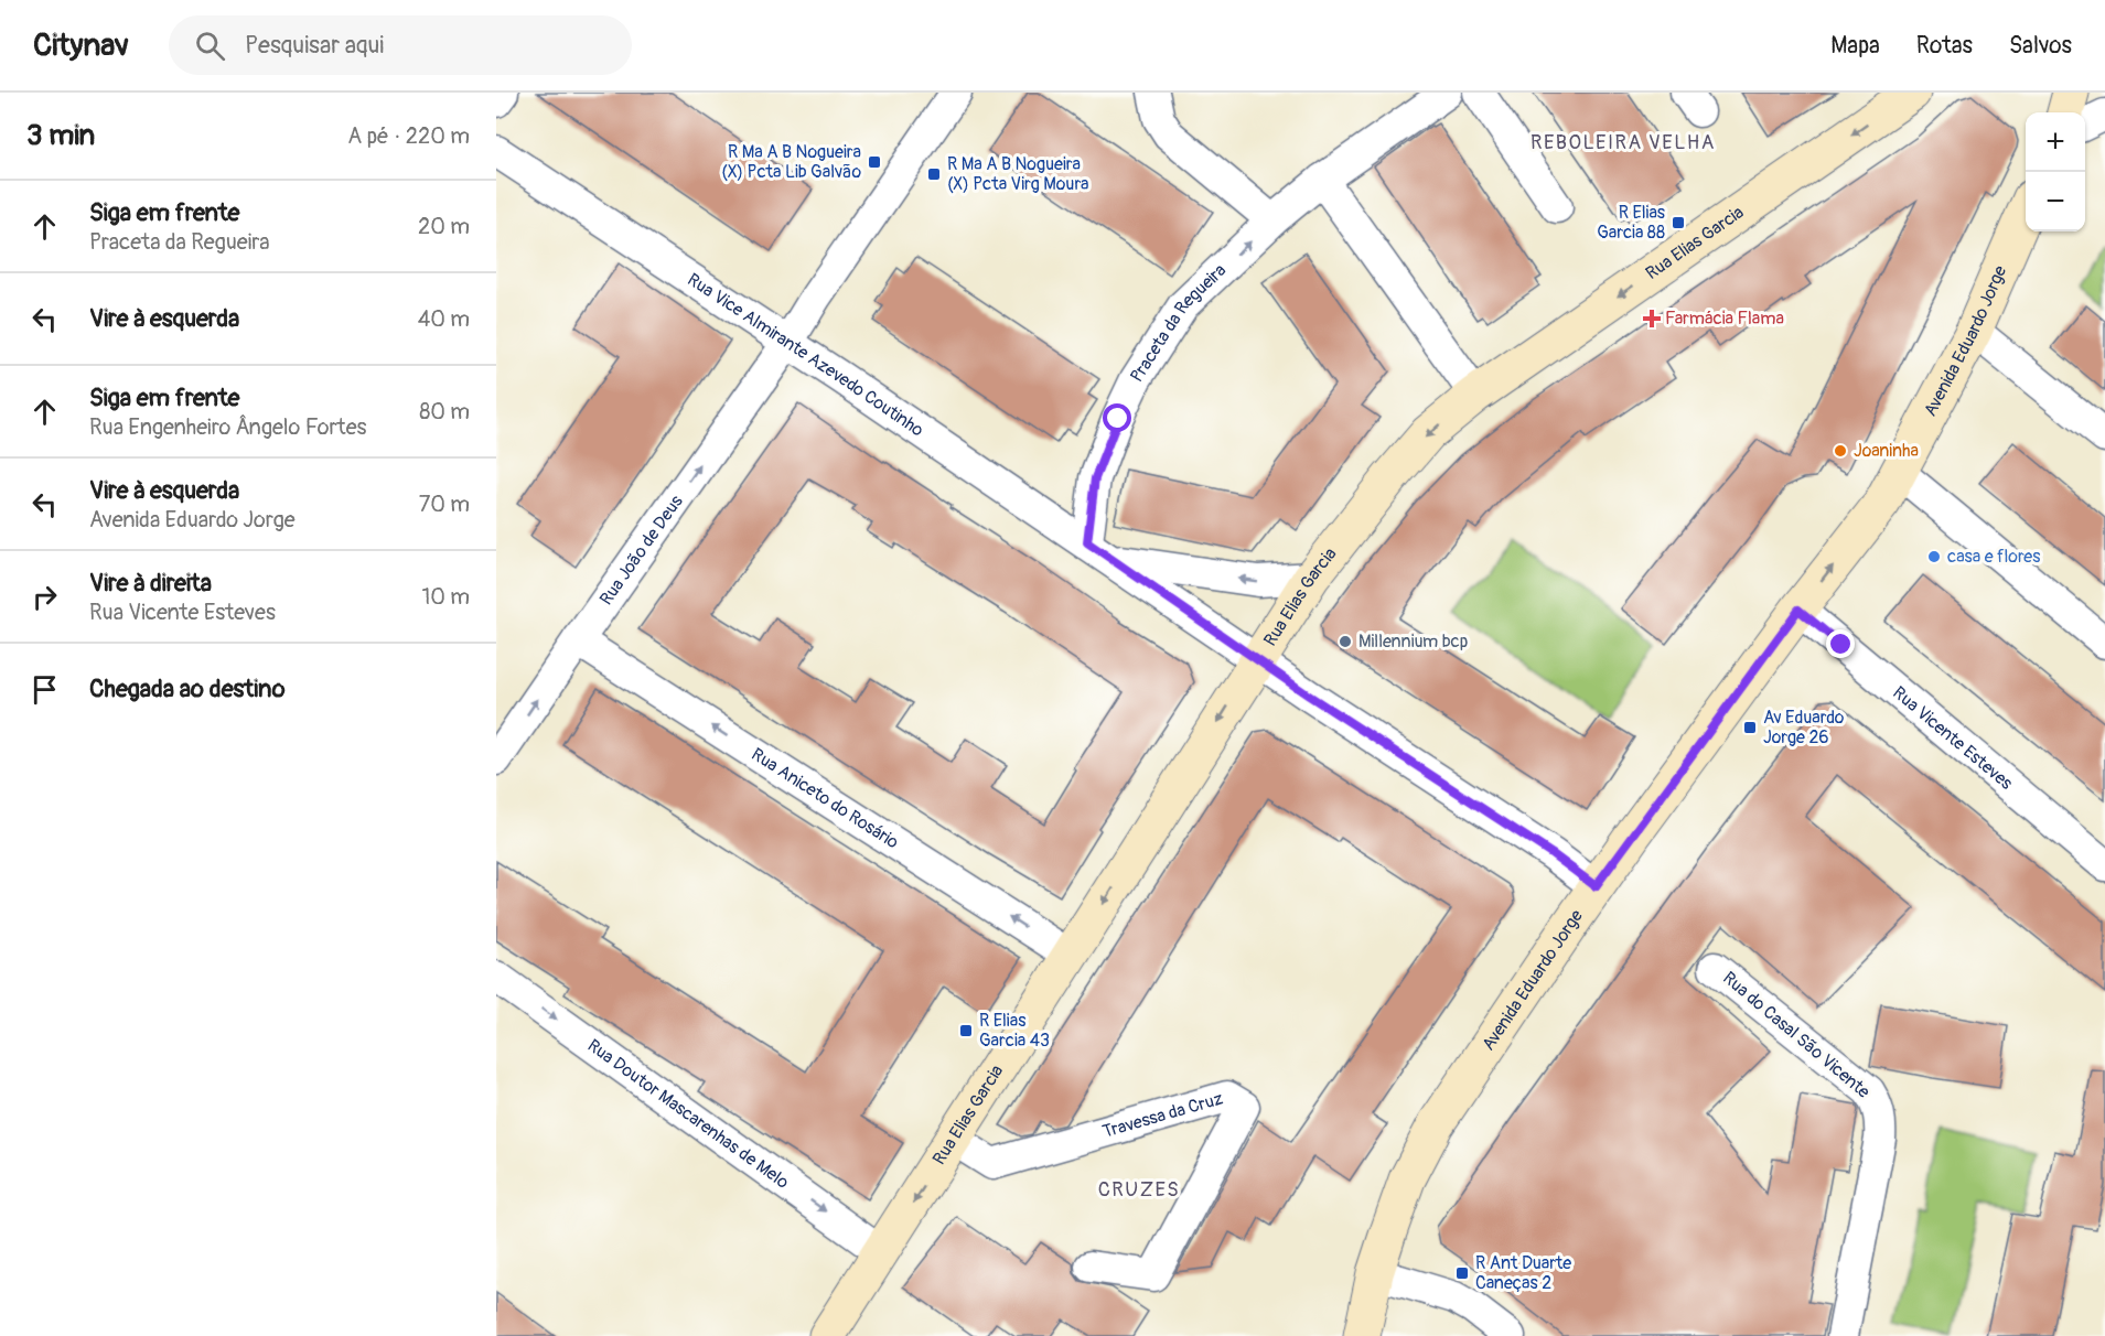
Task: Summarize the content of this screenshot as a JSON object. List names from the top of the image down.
{
  "streets": {
    "main road": ["Rua Elias Garcia", "Avenida Eduardo Jorge"],
    "street": [
      "Praceta da Regueira",
      "Rua Vice Almirante Azevedo Coutinho",
      "Rua João de Deus",
      "Rua Vicente Esteves",
      "Rua Aniceto do Rosário",
      "Rua do Casal São Vicente",
      "Rua Doutor Mascarenhas de Melo",
      "Travessa da Cruz"
    ]
  },
  "crossings": [
    ["Rua Elias Garcia", "Rua Vice Almirante Azevedo Coutinho"],
    ["Rua Elias Garcia", "Rua Aniceto do Rosário"],
    ["Rua Elias Garcia", "Rua Doutor Mascarenhas de Melo"],
    ["Rua Elias Garcia", "Travessa da Cruz"],
    ["Praceta da Regueira", "Rua Vice Almirante Azevedo Coutinho"],
    ["Avenida Eduardo Jorge", "Rua Vice Almirante Azevedo Coutinho"],
    ["Avenida Eduardo Jorge", "Rua Vicente Esteves"],
    ["Rua Vice Almirante Azevedo Coutinho", "Rua João de Deus"],
    ["Rua João de Deus", "Rua Aniceto do Rosário"]
  ],
  "one_way": [
    "Rua Elias Garcia",
    "Praceta da Regueira",
    "Rua João de Deus",
    "Rua Aniceto do Rosário",
    "Rua Doutor Mascarenhas de Melo"
  ],
  "districts": ["REBOLEIRA VELHA", "CRUZES"],
  "places": {
    "transit": [
      "R Mª A B Nogueira (X) Pcta Lib Galvão",
      "R Mª A B Nogueira (X) Pcta Virg Moura",
      "R Elias Garcia 88",
      "Av Eduardo Jorge 26",
      "R Elias Garcia 43",
      "R Ant Duarte Caneças 2"
    ],
    "health": ["Farmácia Flama"],
    "other": ["Joaninha", "casa e flores", "Millennium bcp"]
  },
  "page": {
    "header": "Citynav",
    "search": "Pesquisar aqui",
    "nav": ["Mapa", "Rotas", "Salvos"],
    "heading": ["3 min", "A pé · 220 m"],
    "map_buttons": ["+", "−"],
    "list": [
      ["Siga em frente", "Praceta da Regueira", "20 m"],
      ["Vire à esquerda", "40 m"],
      ["Siga em frente", "Rua Engenheiro Ângelo Fortes", "80 m"],
      ["Vire à esquerda", "Avenida Eduardo Jorge", "70 m"],
      ["Vire à direita", "Rua Vicente Esteves", "10 m"],
      "Chegada ao destino"
    ]
  }
}
